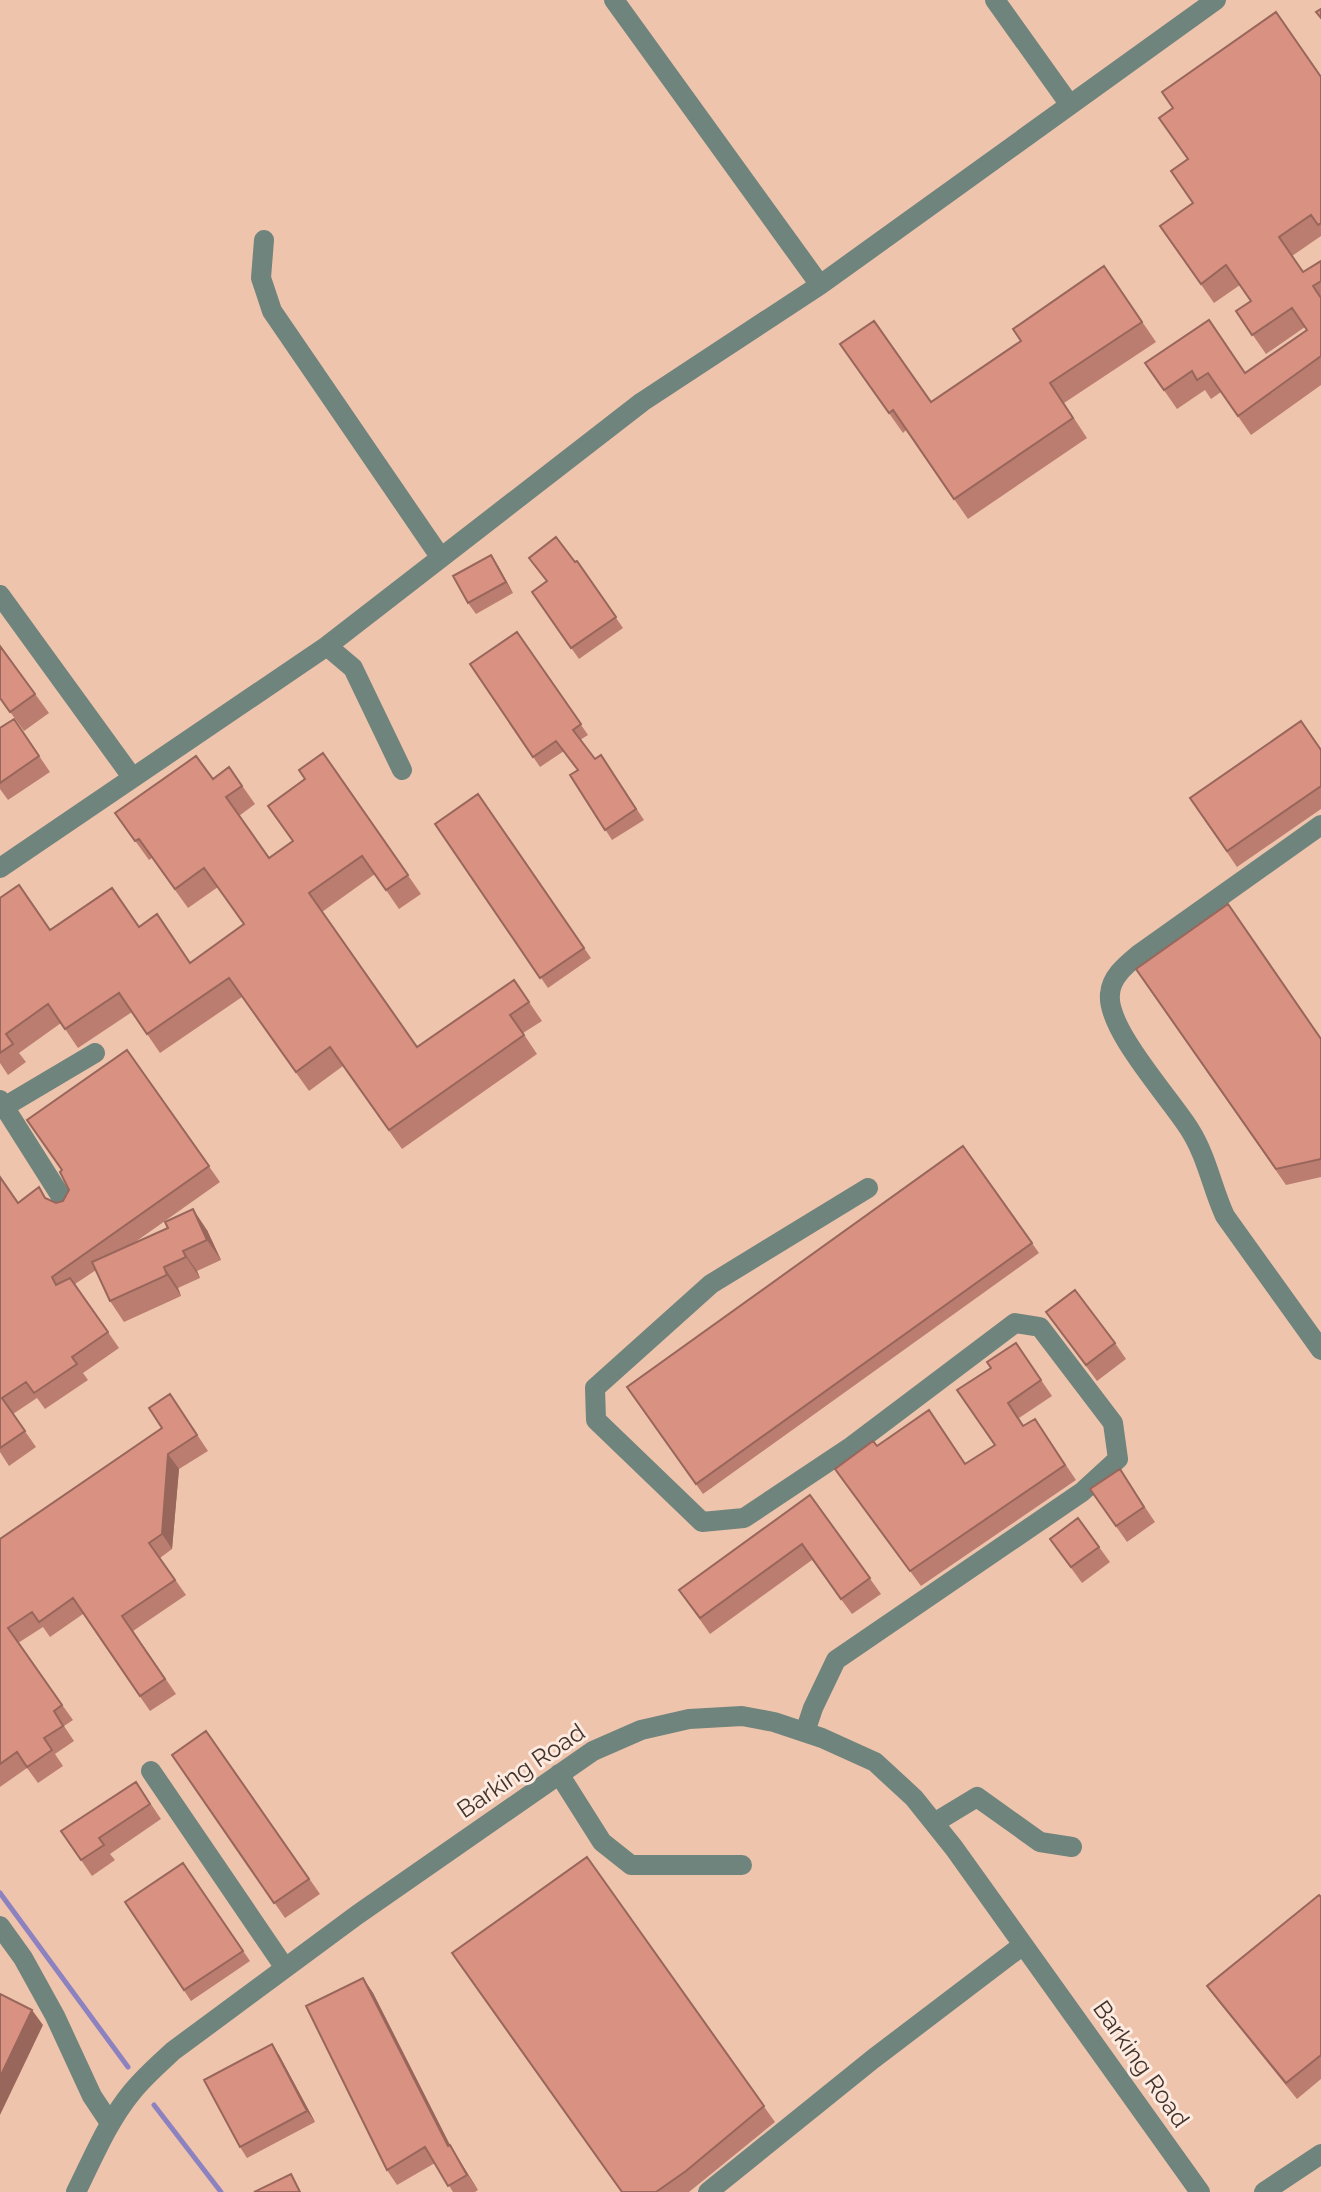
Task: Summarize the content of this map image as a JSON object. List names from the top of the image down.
{
  "streets": {
    "street": ["Barking Road"]
  }
}
